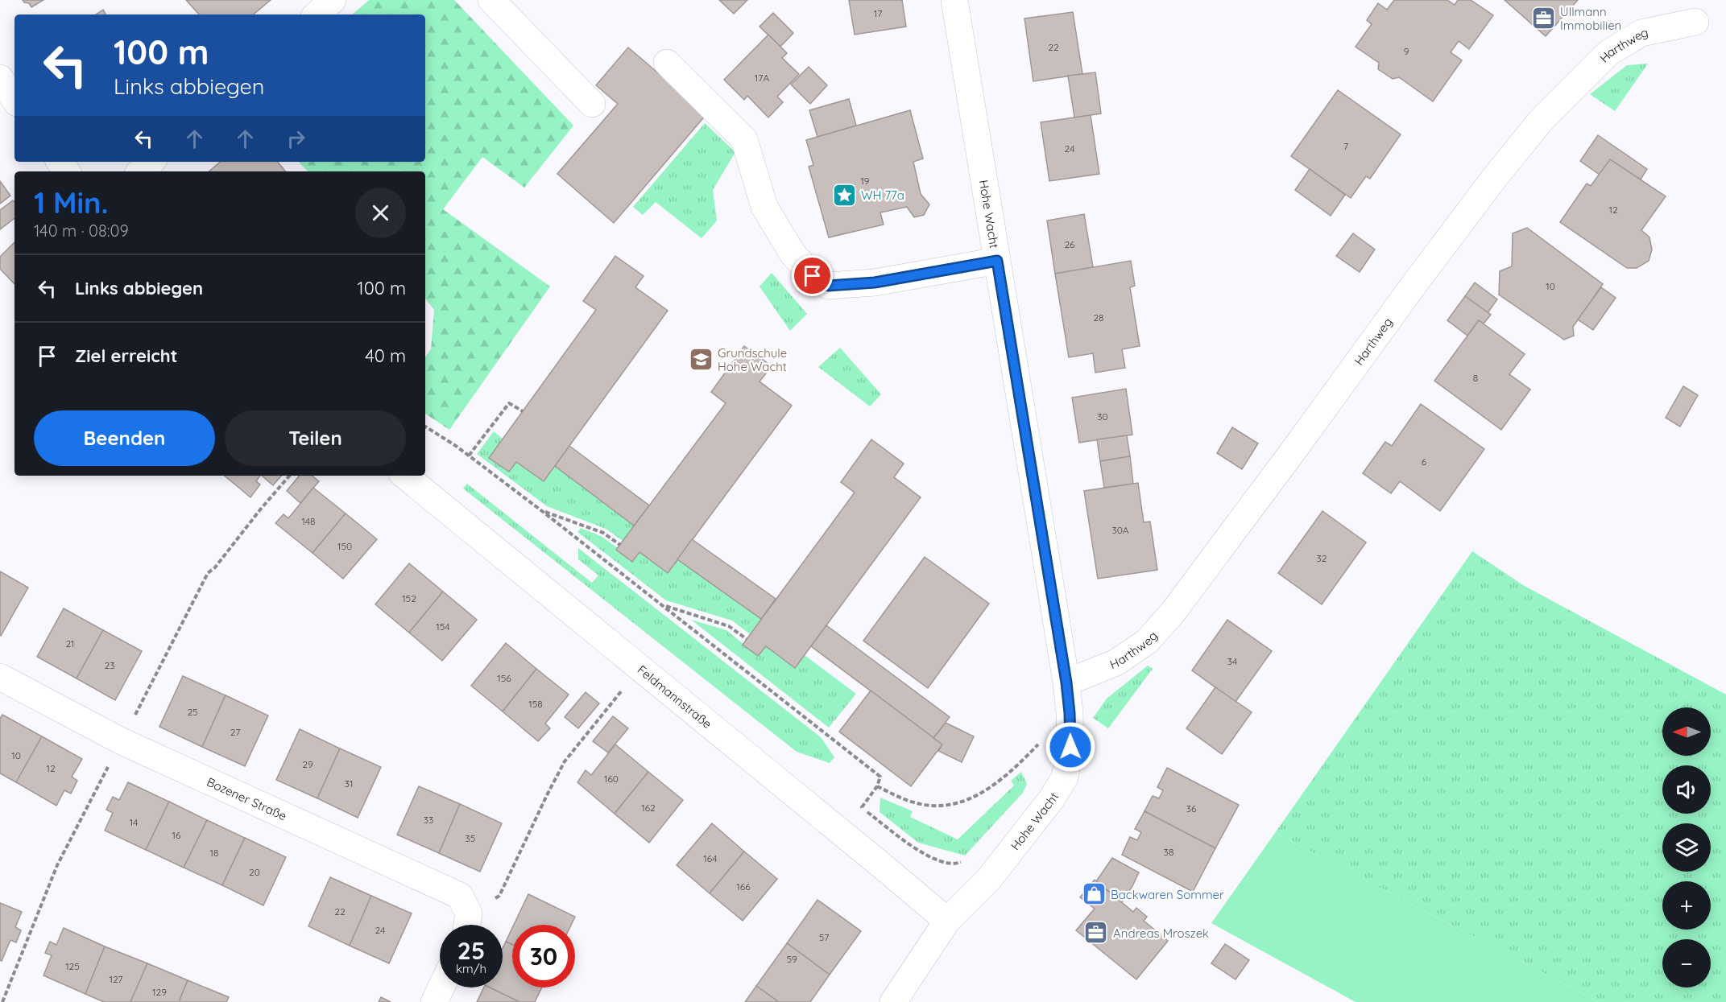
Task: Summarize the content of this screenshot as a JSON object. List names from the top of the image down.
{
  "streets": {
    "street": [
      "Harthweg",
      "Hohe Wacht",
      "Feldmannstraße",
      "Bozener Straße"
    ]
  },
  "crossings": [
    ["Harthweg", "Hohe Wacht"],
    ["Hohe Wacht", "Feldmannstraße"]
  ],
  "places": {
    "office": ["Ullmann Immobilien", "Andreas Mroszek"],
    "place": ["WH 77a"],
    "school or university": ["Grundschule Hohe Wacht"],
    "shop": ["Backwaren Sommer"]
  },
  "house_numbers": [
    "17",
    "22",
    "9",
    "17A",
    "7",
    "24",
    "19",
    "12",
    "26",
    "10",
    "28",
    "8",
    "30",
    "6",
    "148",
    "30A",
    "150",
    "32",
    "152",
    "154",
    "21",
    "34",
    "23",
    "156",
    "158",
    "25",
    "27",
    "10",
    "29",
    "12",
    "160",
    "31",
    "162",
    "36",
    "33",
    "14",
    "16",
    "35",
    "38",
    "18",
    "164",
    "20",
    "166",
    "22",
    "24",
    "57",
    "59",
    "125",
    "127",
    "129"
  ],
  "north": "left",
  "page": {
    "turn": ["100 m", "Links abbiegen"],
    "heading": ["1 Min.", "140 m · 08:09"],
    "list": [
      {
        "name": "Links abbiegen",
        "value": "100 m"
      },
      {
        "name": "Ziel erreicht",
        "value": "40 m"
      }
    ],
    "buttons": ["Beenden", "Teilen"],
    "map_buttons": ["+", "−"],
    "speed": "25 km/h",
    "limit": "30"
  }
}
